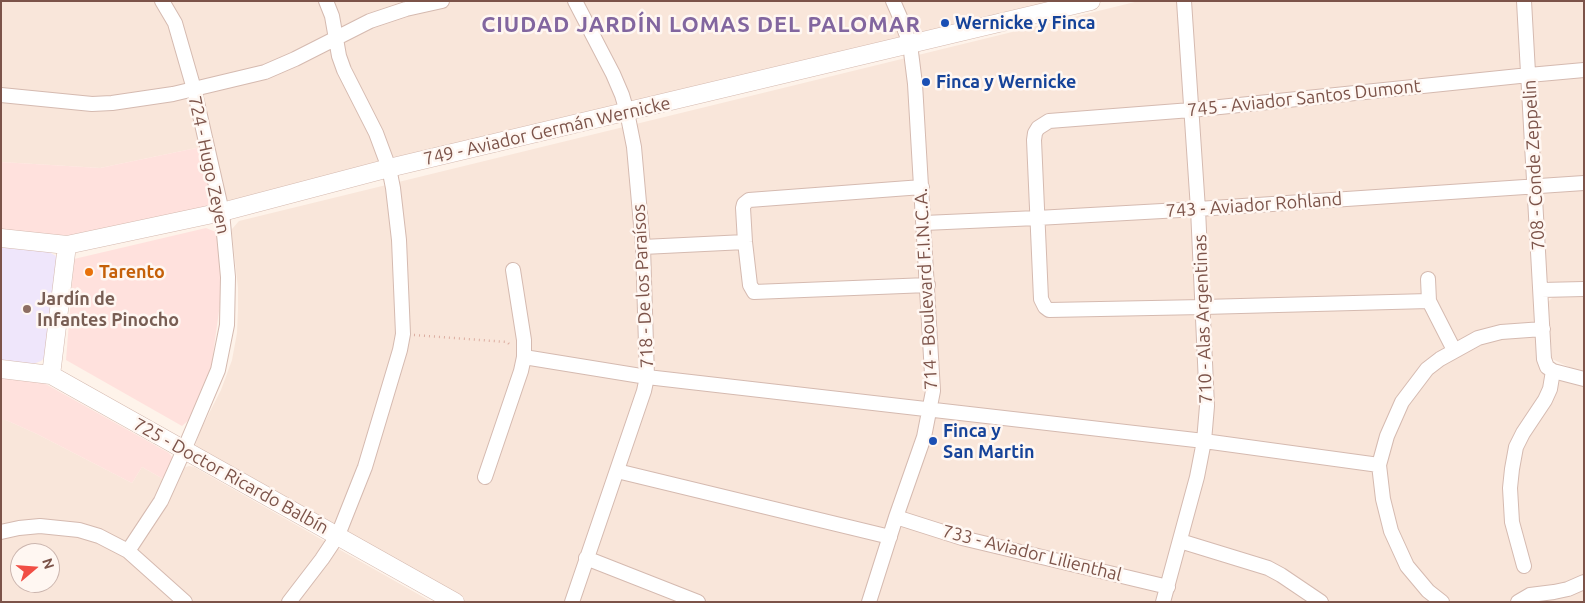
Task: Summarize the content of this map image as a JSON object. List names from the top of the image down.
{
  "streets": {
    "street": [
      "745 - Aviador Santos Dumont",
      "749 - Aviador Germán Wernicke",
      "724 - Hugo Zeyen",
      "708 - Conde Zeppelin",
      "743 - Aviador Rohland",
      "718 - De los Paraísos",
      "714 - Boulevard F.I.N.C.A.",
      "710 - Alas Argentinas",
      "725 - Doctor Ricardo Balbín",
      "733 - Aviador Lilienthal"
    ]
  },
  "crossings": [
    ["745 - Aviador Santos Dumont", "708 - Conde Zeppelin"],
    ["745 - Aviador Santos Dumont", "743 - Aviador Rohland"],
    ["745 - Aviador Santos Dumont", "710 - Alas Argentinas"],
    ["749 - Aviador Germán Wernicke", "724 - Hugo Zeyen"],
    ["749 - Aviador Germán Wernicke", "718 - De los Paraísos"],
    ["749 - Aviador Germán Wernicke", "714 - Boulevard F.I.N.C.A."],
    ["724 - Hugo Zeyen", "725 - Doctor Ricardo Balbín"],
    ["708 - Conde Zeppelin", "743 - Aviador Rohland"],
    ["743 - Aviador Rohland", "714 - Boulevard F.I.N.C.A."],
    ["743 - Aviador Rohland", "710 - Alas Argentinas"],
    ["714 - Boulevard F.I.N.C.A.", "733 - Aviador Lilienthal"],
    ["710 - Alas Argentinas", "733 - Aviador Lilienthal"]
  ],
  "districts": ["CIUDAD JARDÍN LOMAS DEL PALOMAR"],
  "places": [
    "Wernicke y Finca",
    "Finca y Wernicke",
    "Tarento",
    "Jardín de Infantes Pinocho",
    "Finca y San Martin"
  ],
  "north": "right"
}
